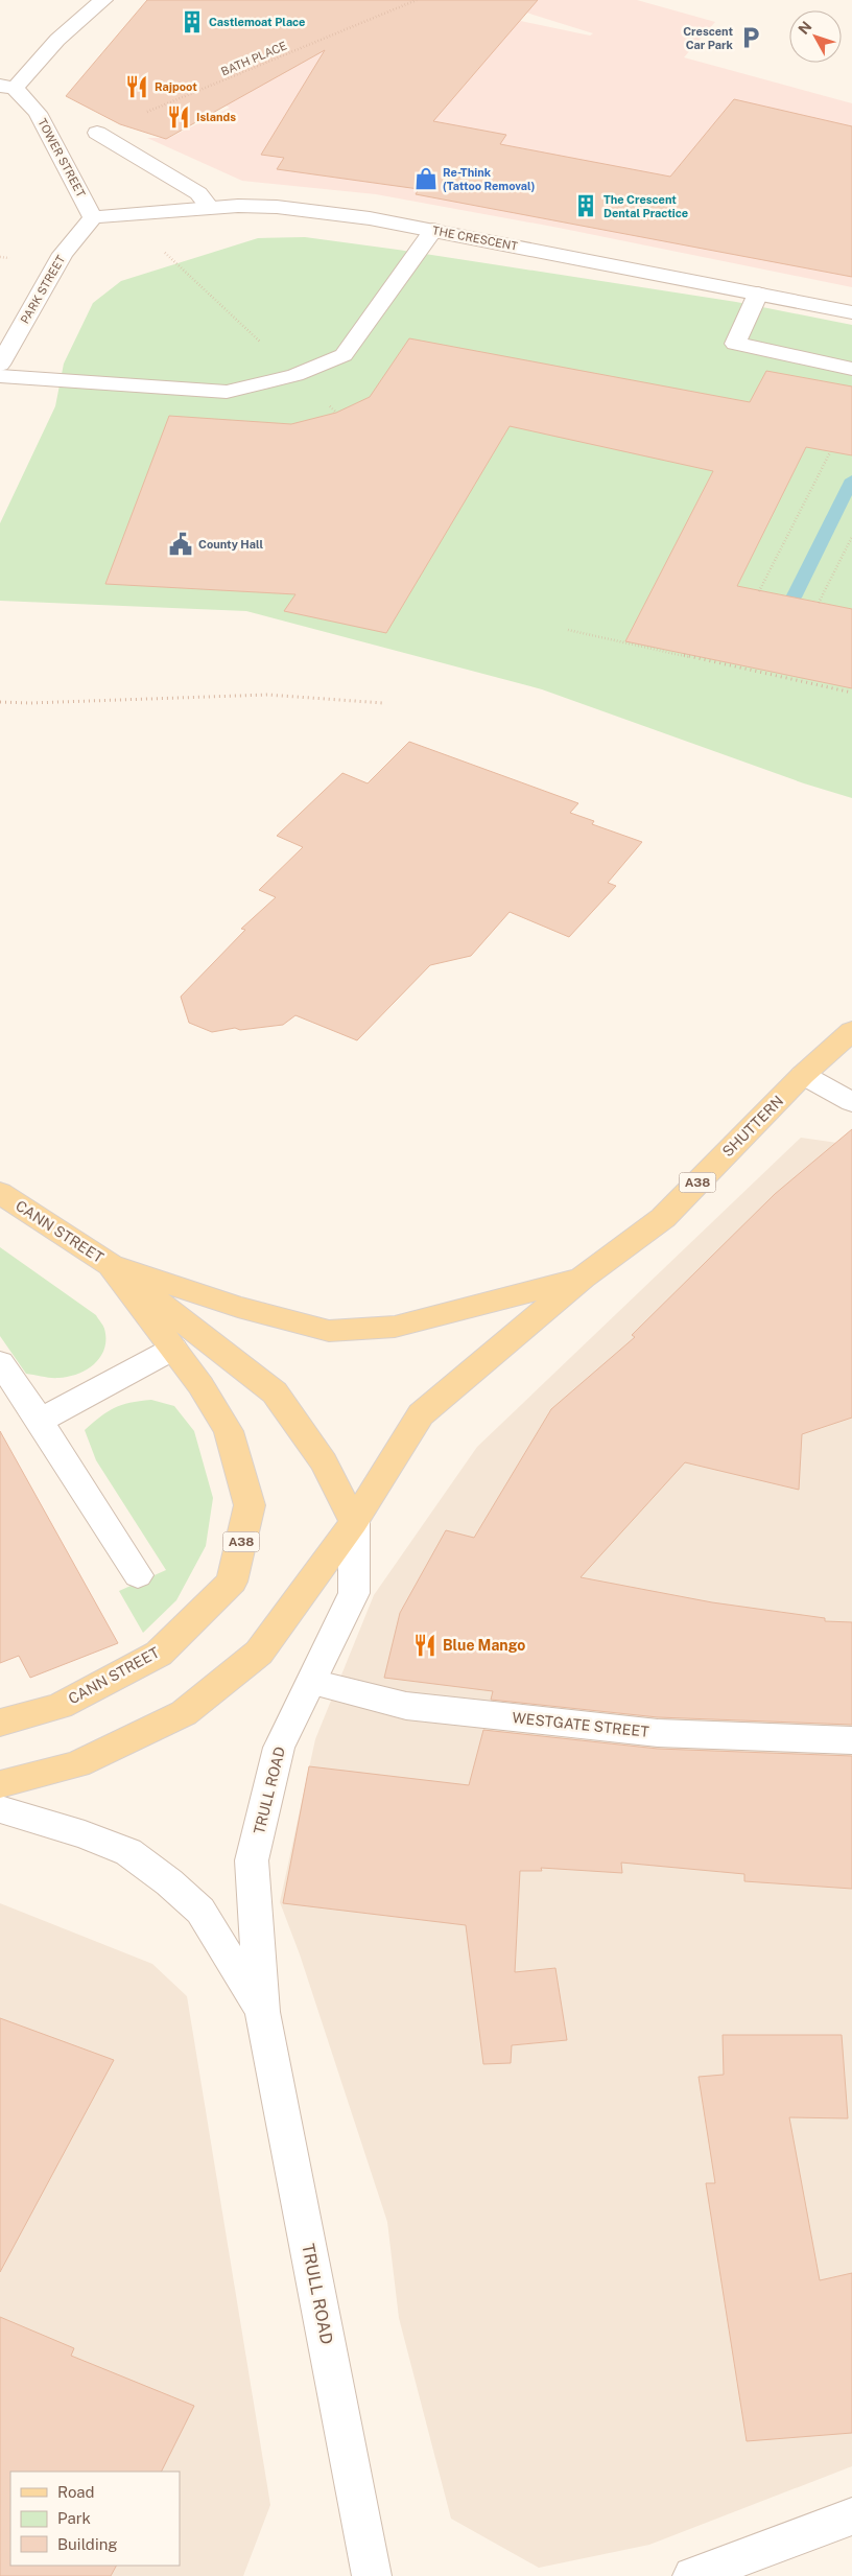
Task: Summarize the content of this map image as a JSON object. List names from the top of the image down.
{
  "streets": {
    "main road": ["SHUTTERN", "A38", "CANN STREET"],
    "street": [
      "TOWER STREET",
      "THE CRESCENT",
      "PARK STREET",
      "WESTGATE STREET",
      "TRULL ROAD"
    ],
    "path": ["BATH PLACE"]
  },
  "crossings": [
    ["TOWER STREET", "THE CRESCENT"],
    ["TOWER STREET", "PARK STREET"],
    ["THE CRESCENT", "PARK STREET"],
    ["SHUTTERN", "A38"],
    ["A38", "CANN STREET"],
    ["A38", "TRULL ROAD"],
    ["WESTGATE STREET", "TRULL ROAD"]
  ],
  "places": {
    "building": ["Castlemoat Place", "The Crescent Dental Practice"],
    "parking": ["Crescent Car Park"],
    "restaurant": ["Rajpoot", "Islands", "Blue Mango"],
    "shop": ["Re-Think (Tattoo Removal)"],
    "public building": ["County Hall"]
  },
  "legend": ["Road", "Park", "Building"],
  "north": "top left"
}
